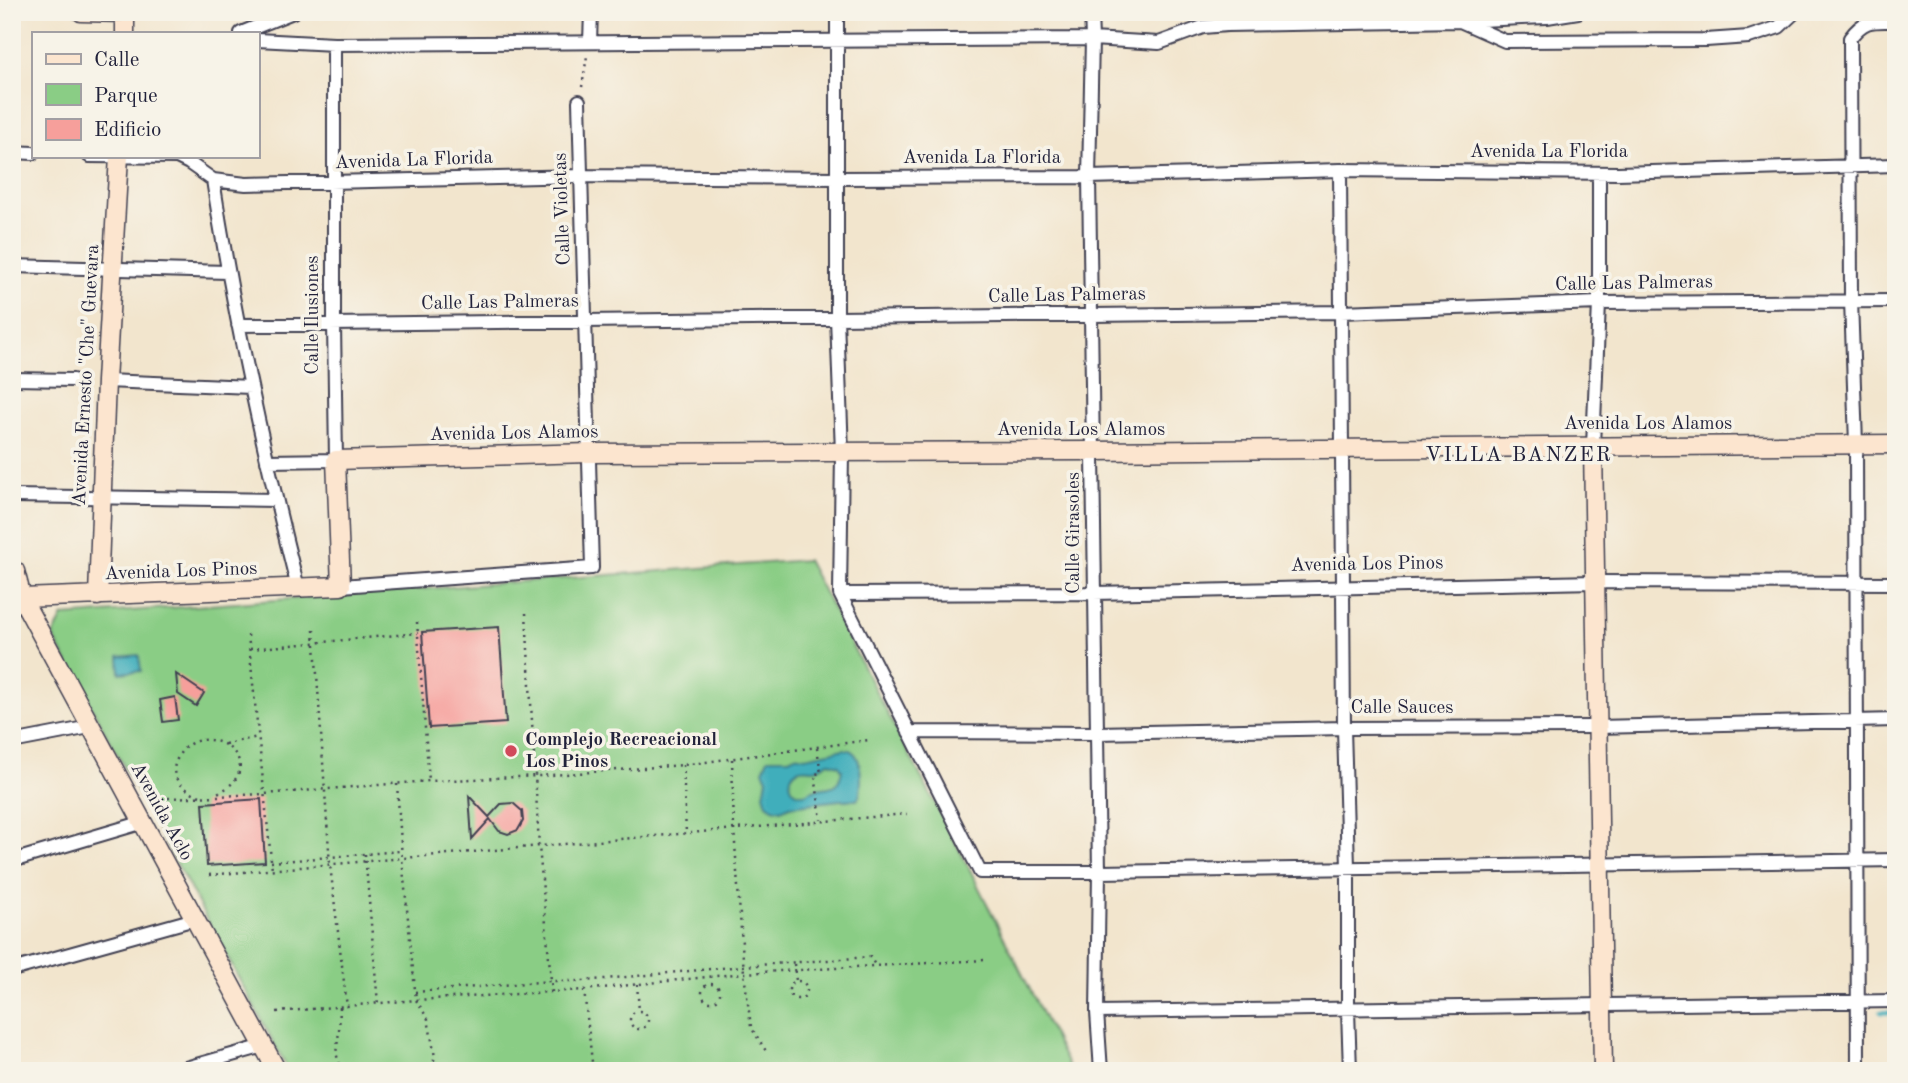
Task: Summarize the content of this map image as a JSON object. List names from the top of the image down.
{
  "streets": {
    "street": [
      "Avenida La Florida",
      "Calle Violetas",
      "Calle Las Palmeras",
      "Calle Ilusiones",
      "Avenida Ernesto \"Che\" Guevara",
      "Avenida Los Alamos",
      "Calle Girasoles",
      "Avenida Los Pinos",
      "Calle Sauces",
      "Avenida Aclo"
    ]
  },
  "crossings": [
    ["Avenida La Florida", "Calle Violetas"],
    ["Avenida La Florida", "Calle Ilusiones"],
    ["Avenida La Florida", "Calle Girasoles"],
    ["Calle Violetas", "Calle Las Palmeras"],
    ["Calle Violetas", "Calle Ilusiones"],
    ["Calle Violetas", "Avenida Los Alamos"],
    ["Calle Violetas", "Avenida Los Pinos"],
    ["Calle Las Palmeras", "Calle Ilusiones"],
    ["Calle Las Palmeras", "Calle Girasoles"],
    ["Calle Ilusiones", "Avenida Los Alamos"],
    ["Calle Ilusiones", "Avenida Los Pinos"],
    ["Avenida Ernesto \"Che\" Guevara", "Avenida Los Pinos"],
    ["Avenida Los Alamos", "Calle Girasoles"],
    ["Calle Girasoles", "Avenida Los Pinos"],
    ["Calle Girasoles", "Calle Sauces"],
    ["Avenida Los Pinos", "Avenida Aclo"]
  ],
  "districts": ["VILLA BANZER"],
  "places": ["Complejo Recreacional Los Pinos"],
  "legend": ["Calle", "Parque", "Edificio"]
}
